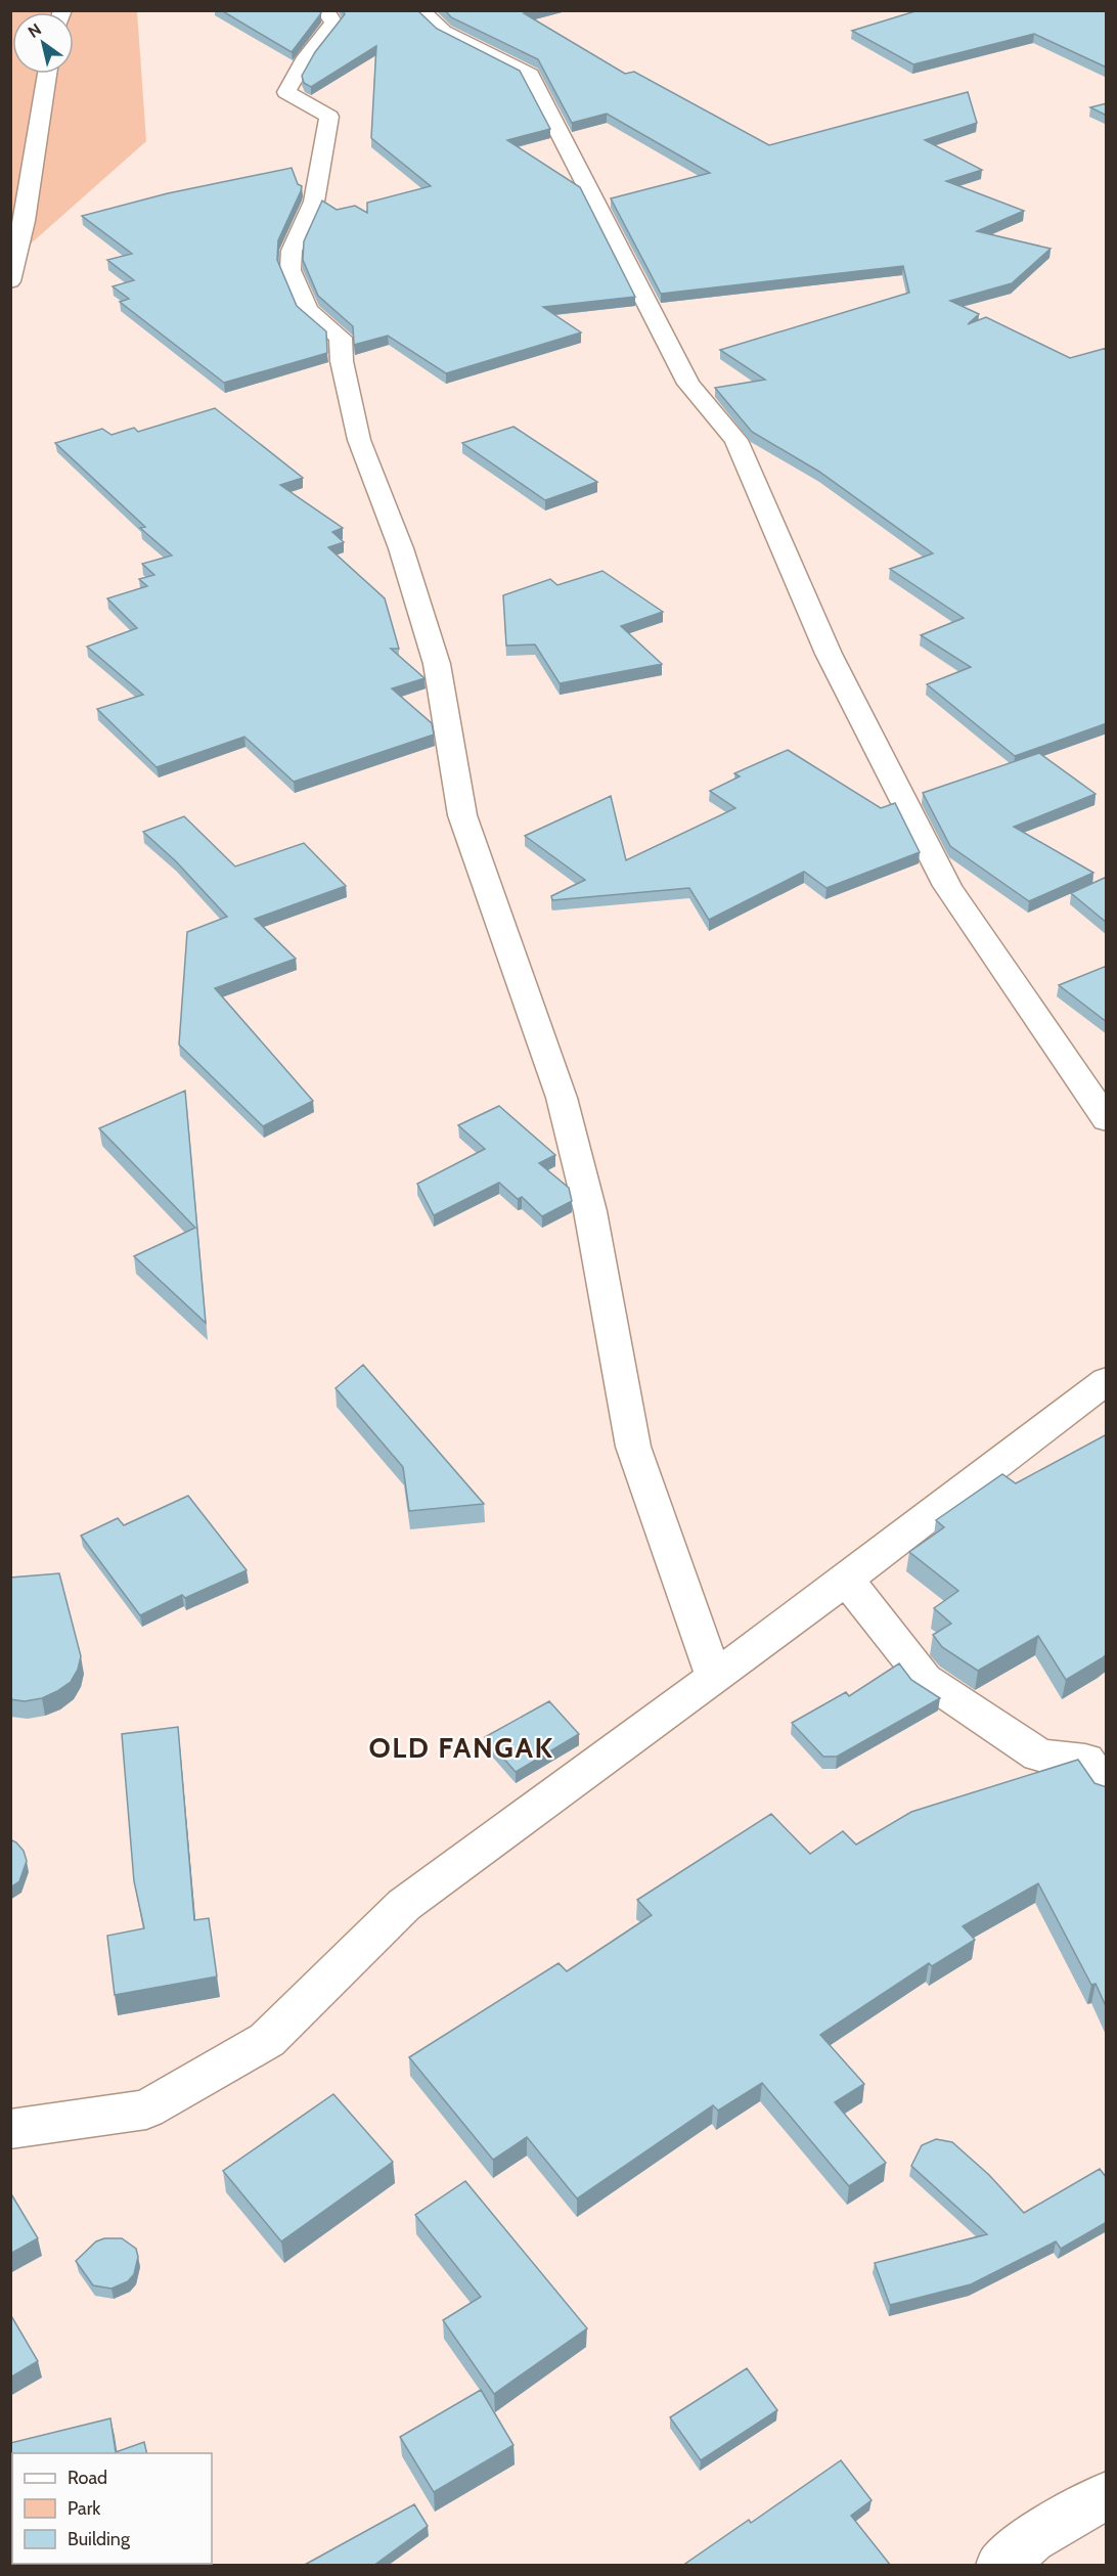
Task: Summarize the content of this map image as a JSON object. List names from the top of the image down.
{
  "districts": ["OLD FANGAK"],
  "legend": ["Road", "Park", "Building"],
  "north": "top left"
}
